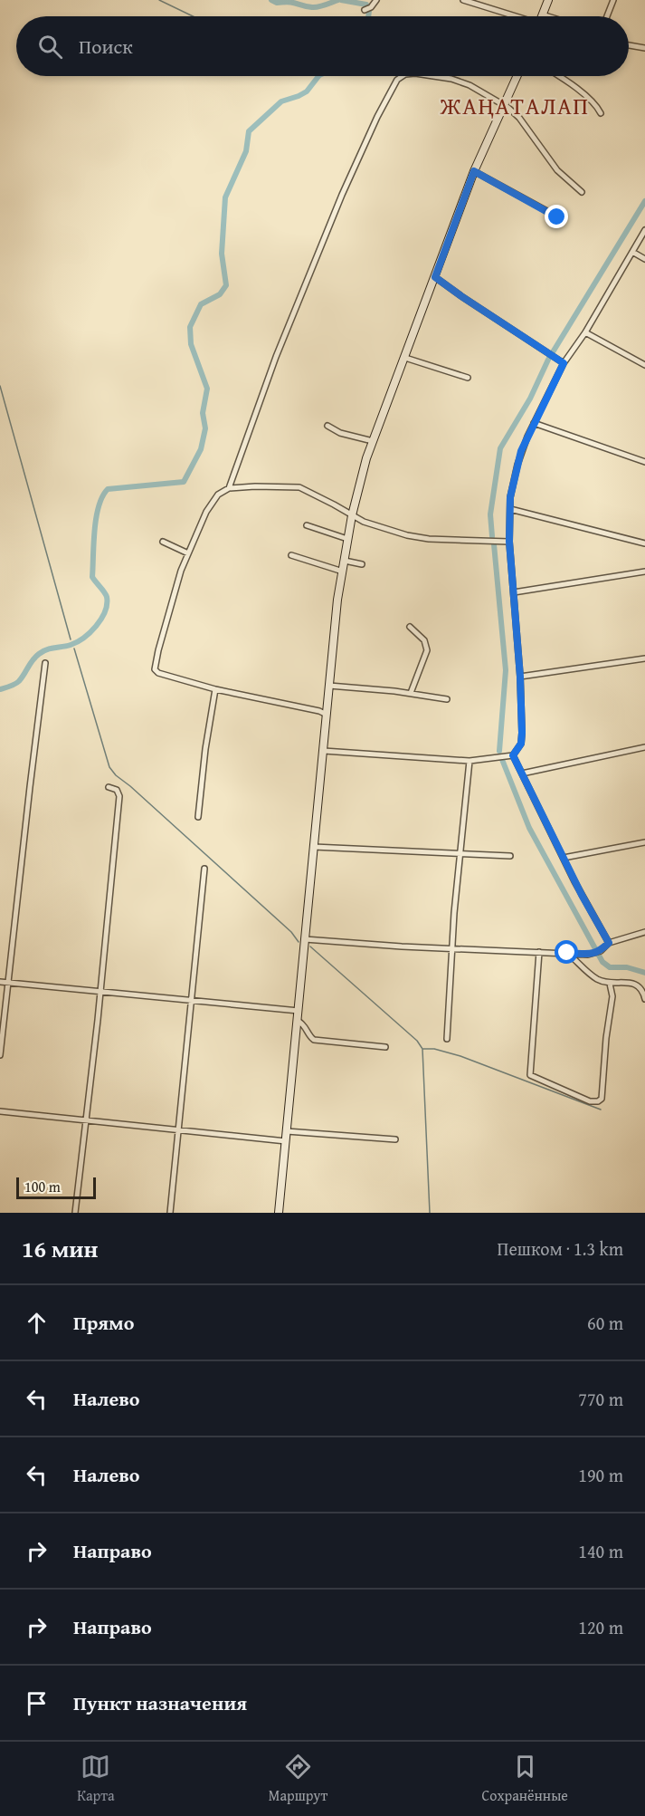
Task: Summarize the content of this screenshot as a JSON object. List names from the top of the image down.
{
  "districts": ["ЖАҢАТАЛАП"],
  "scale_bar": "100 m",
  "page": {
    "search": "Поиск",
    "scale": "100 m",
    "heading": ["16 мин", "Пешком · 1.3 km"],
    "list": [
      ["Прямо", "60 m"],
      ["Налево", "770 m"],
      ["Налево", "190 m"],
      ["Направо", "140 m"],
      ["Направо", "120 m"],
      "Пункт назначения"
    ],
    "nav": ["Карта", "Маршрут", "Сохранённые"]
  }
}
